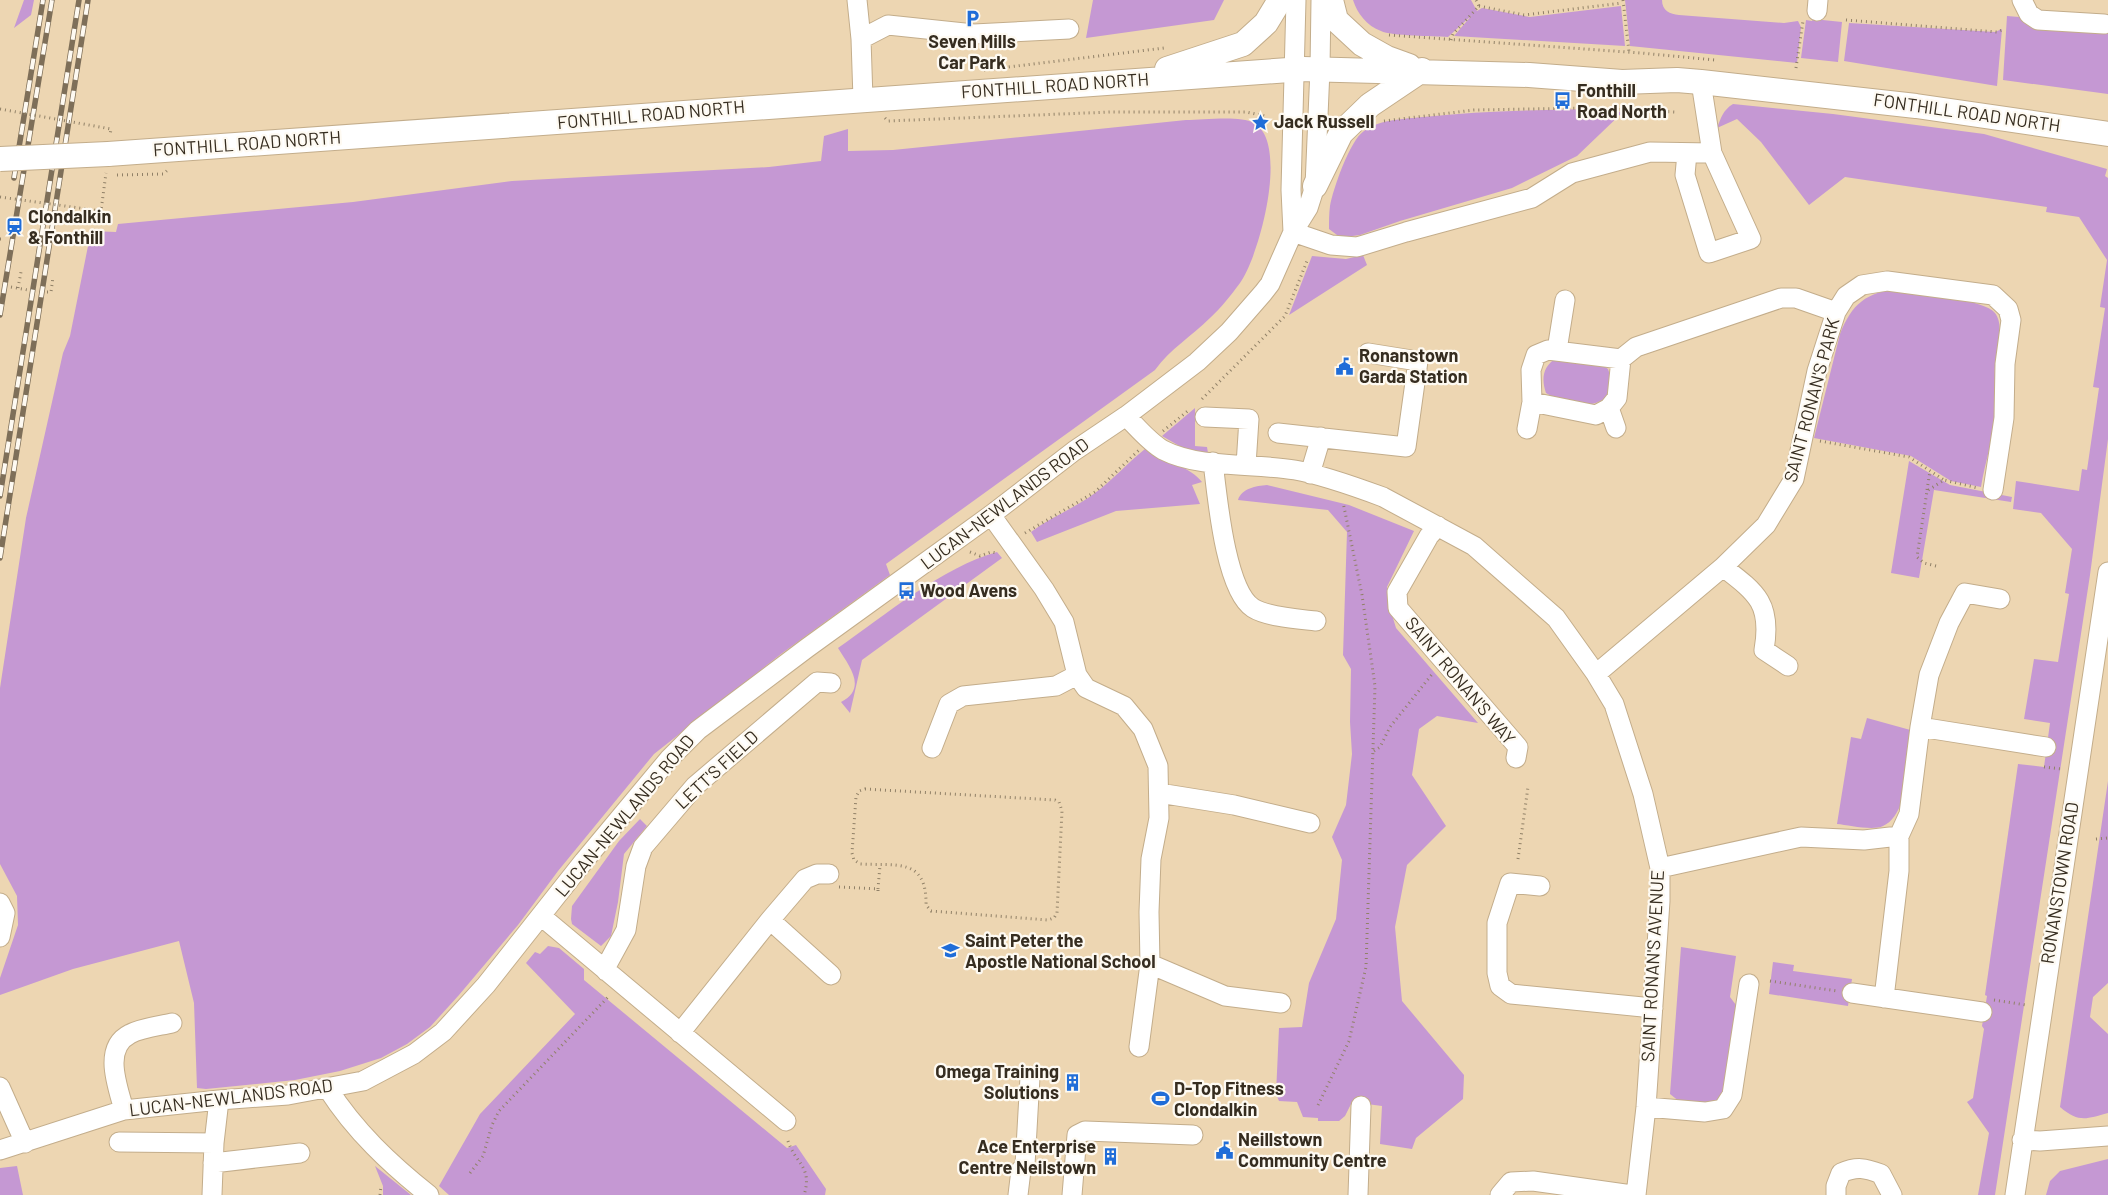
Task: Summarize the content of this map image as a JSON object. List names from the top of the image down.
{
  "streets": {
    "main road": ["FONTHILL ROAD NORTH"],
    "street": [
      "SAINT RONAN'S PARK",
      "LUCAN-NEWLANDS ROAD",
      "SAINT RONAN'S WAY",
      "LETT'S FIELD",
      "RONANSTOWN ROAD",
      "SAINT RONAN'S AVENUE"
    ]
  },
  "crossings": [
    ["FONTHILL ROAD NORTH", "LUCAN-NEWLANDS ROAD"],
    ["SAINT RONAN'S PARK", "SAINT RONAN'S AVENUE"],
    ["LUCAN-NEWLANDS ROAD", "SAINT RONAN'S AVENUE"],
    ["SAINT RONAN'S WAY", "SAINT RONAN'S AVENUE"]
  ],
  "places": {
    "parking": ["Seven Mills Car Park"],
    "bus stop": ["Fonthill Road North", "Wood Avens"],
    "place": ["Jack Russell"],
    "station": ["Clondalkin & Fonthill"],
    "public building": ["Ronanstown Garda Station", "Neillstown Community Centre"],
    "school or university": ["Saint Peter the Apostle National School"],
    "building": ["Omega Training Solutions", "Ace Enterprise Centre Neilstown"],
    "sports": ["D-Top Fitness Clondalkin"]
  }
}
